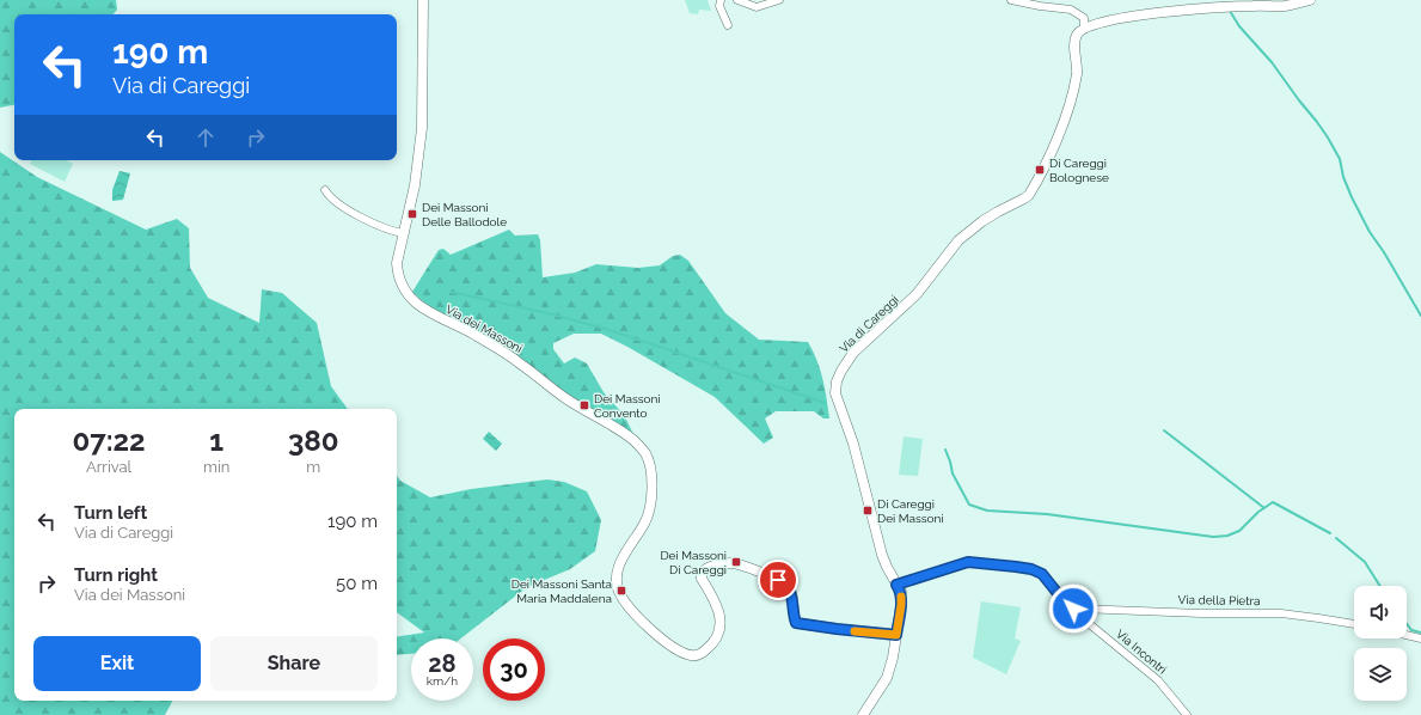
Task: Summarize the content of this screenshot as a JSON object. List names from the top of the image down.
{
  "streets": {
    "street": [
      "Via di Careggi",
      "Via dei Massoni",
      "Via della Pietra",
      "Via Incontri"
    ]
  },
  "crossings": [
    ["Via di Careggi", "Via dei Massoni"],
    ["Via di Careggi", "Via Incontri"],
    ["Via della Pietra", "Via Incontri"]
  ],
  "places": {
    "transit": [
      "Di Careggi Bolognese",
      "Dei Massoni Delle Ballodole",
      "Dei Massoni Convento",
      "Di Careggi Dei Massoni",
      "Dei Massoni Di Careggi",
      "Dei Massoni Santa Maria Maddalena"
    ]
  },
  "page": {
    "turn": ["190 m", "Via di Careggi"],
    "eta": [
      "07:22",
      "Arrival",
      "1",
      "min",
      "380",
      "m"
    ],
    "list": [
      {
        "name": "Turn left",
        "note": "Via di Careggi",
        "value": "190 m"
      },
      {
        "name": "Turn right",
        "note": "Via dei Massoni",
        "value": "50 m"
      }
    ],
    "buttons": ["Exit", "Share"],
    "speed": "28 km/h",
    "limit": "30"
  }
}
